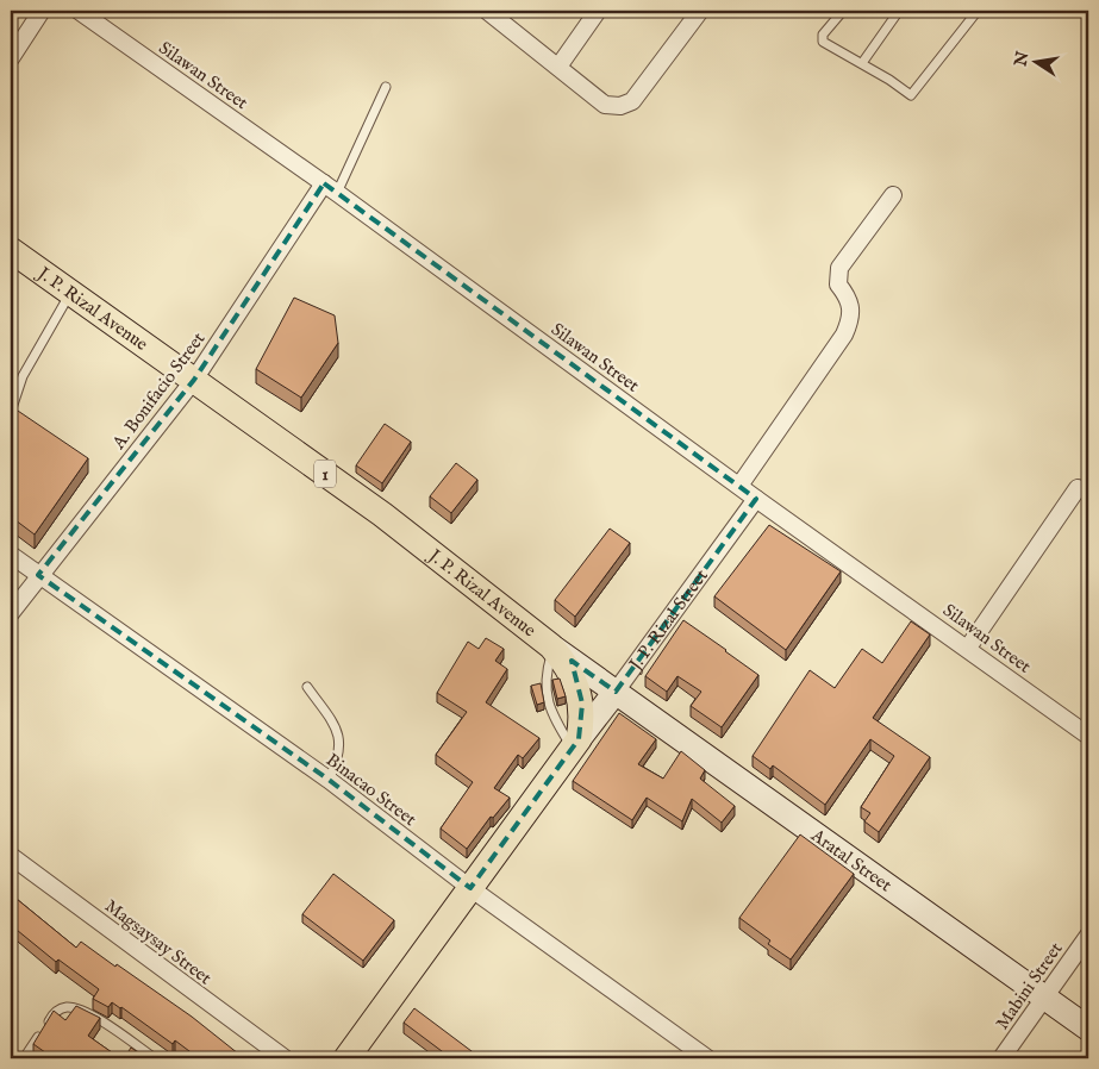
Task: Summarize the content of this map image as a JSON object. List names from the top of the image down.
{
  "streets": {
    "main road": ["J. P. Rizal Avenue", "1"],
    "street": [
      "Silawan Street",
      "A. Bonifacio Street",
      "J. P. Rizal Street",
      "Binacao Street",
      "Aratal Street",
      "Magsaysay Street",
      "Mabini Street"
    ]
  },
  "crossings": [
    ["Silawan Street", "A. Bonifacio Street"],
    ["Silawan Street", "J. P. Rizal Street"],
    ["J. P. Rizal Avenue", "A. Bonifacio Street"],
    ["J. P. Rizal Avenue", "J. P. Rizal Street"],
    ["J. P. Rizal Avenue", "Aratal Street"],
    ["A. Bonifacio Street", "Binacao Street"],
    ["J. P. Rizal Street", "Aratal Street"],
    ["Aratal Street", "Mabini Street"]
  ],
  "north": "left"
}
